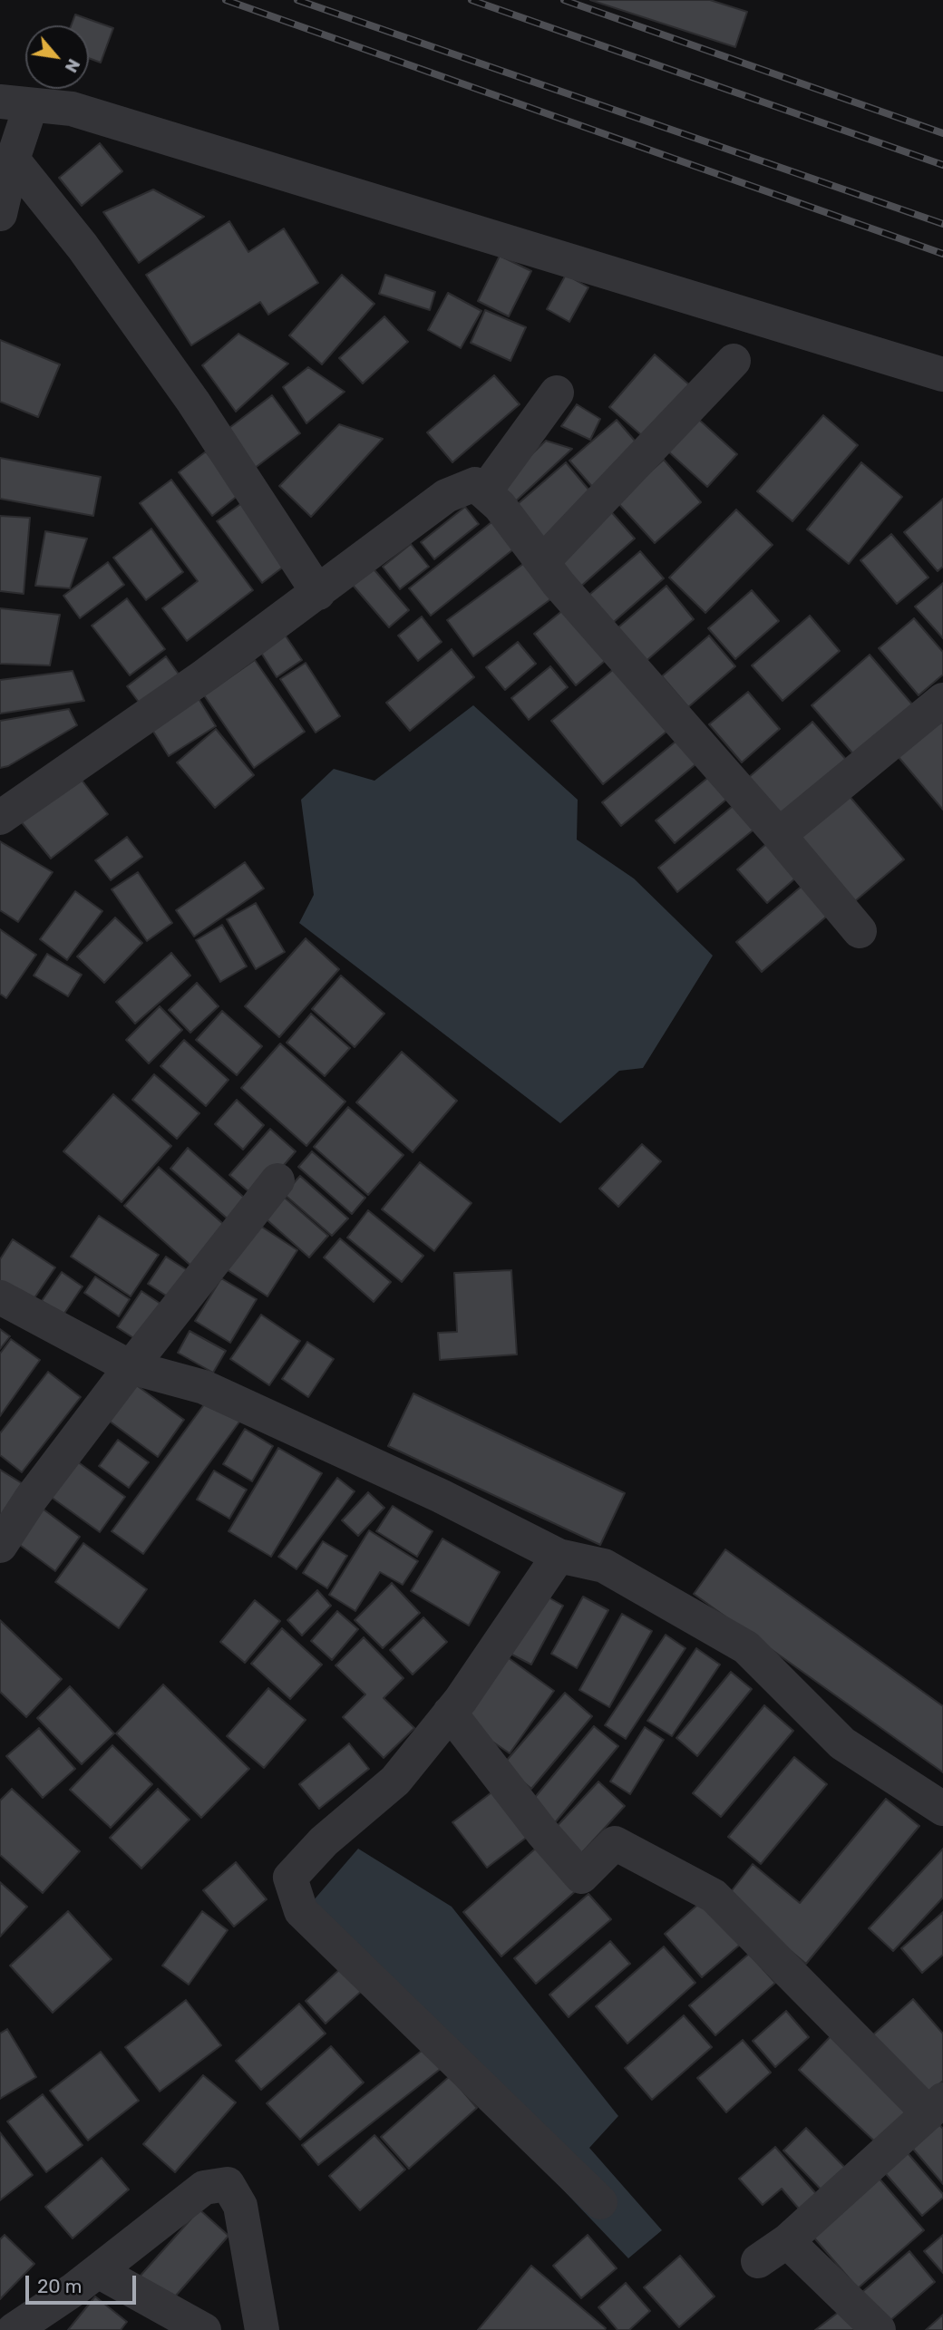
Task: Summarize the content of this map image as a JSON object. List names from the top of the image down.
{
  "scale_bar": "20 m",
  "north": "bottom right"
}
